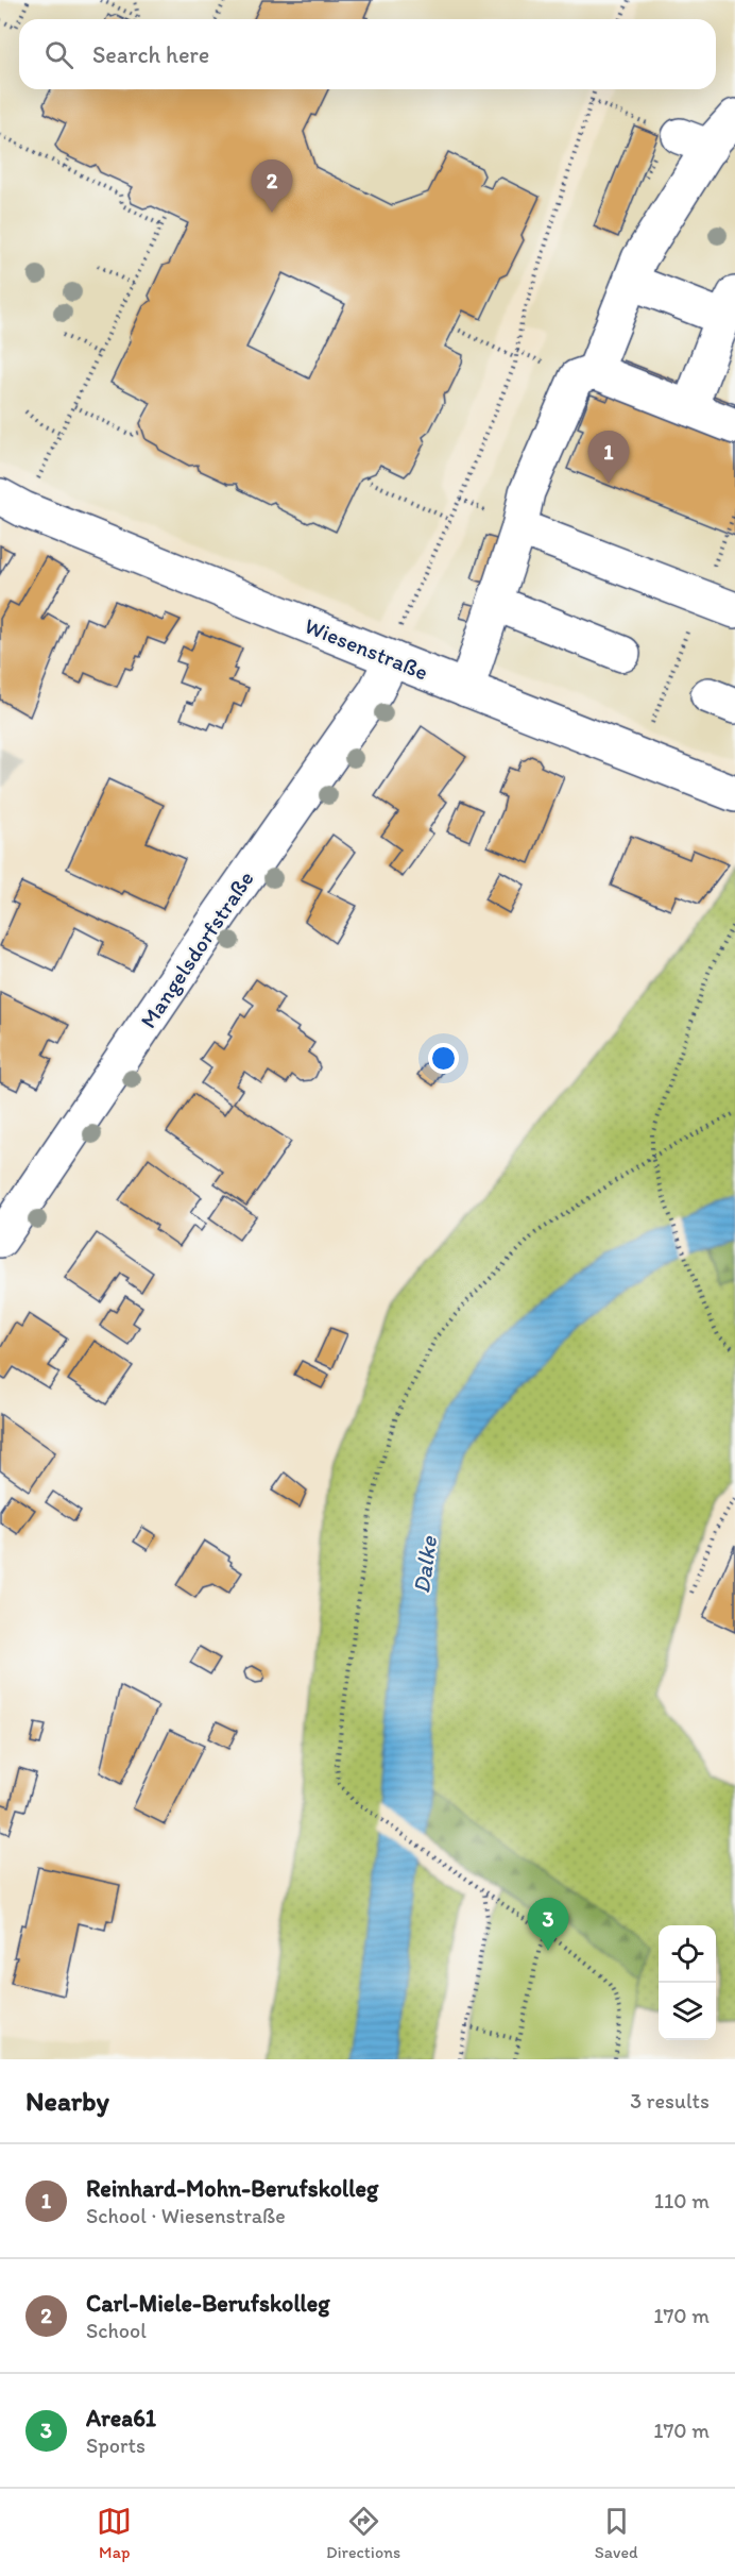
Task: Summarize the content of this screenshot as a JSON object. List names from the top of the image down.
{
  "streets": {
    "street": ["Wiesenstraße", "Mangelsdorfstraße"]
  },
  "crossings": [
    ["Wiesenstraße", "Mangelsdorfstraße"]
  ],
  "water": ["Dalke"],
  "page": {
    "search": "Search here",
    "pins": ["2", "1", "3"],
    "heading": ["Nearby", "3 results"],
    "list": [
      {
        "mark": "1",
        "name": "Reinhard-Mohn-Berufskolleg",
        "note": "School · Wiesenstraße",
        "value": "110 m"
      },
      {
        "mark": "2",
        "name": "Carl-Miele-Berufskolleg",
        "note": "School",
        "value": "170 m"
      },
      {
        "mark": "3",
        "name": "Area61",
        "note": "Sports",
        "value": "170 m"
      }
    ],
    "nav": ["Map", "Directions", "Saved"]
  }
}
